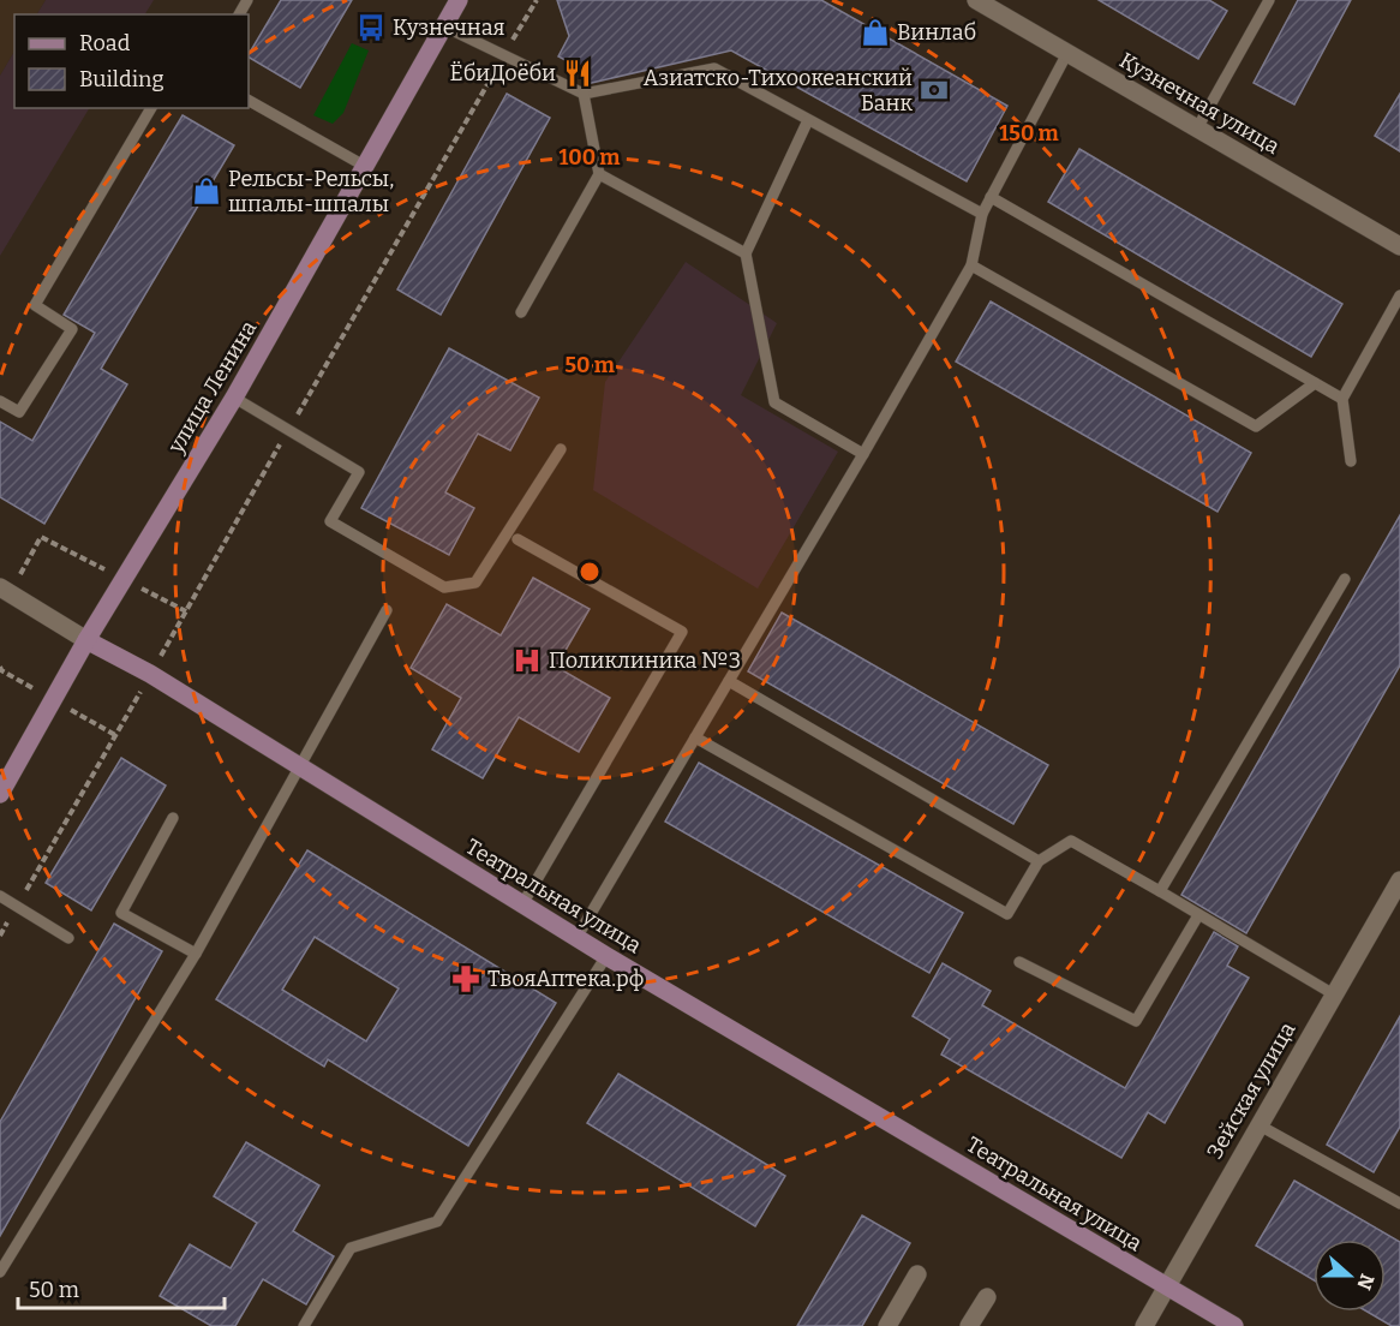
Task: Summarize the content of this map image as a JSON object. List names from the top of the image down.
{
  "streets": {
    "main road": ["улица Ленина", "Театральная улица"],
    "street": ["Кузнечная улица", "Зейская улица"]
  },
  "crossings": [
    ["улица Ленина", "Театральная улица"],
    ["Театральная улица", "Зейская улица"]
  ],
  "places": {
    "bus stop": ["Кузнечная"],
    "shop": ["Винлаб", "Рельсы-Рельсы, шпалы-шпалы"],
    "restaurant": ["ЁбиДоёби"],
    "bank": ["Азиатско-Тихоокеанский Банк"],
    "hospital": ["Поликлиника №3"],
    "pharmacy": ["ТвояАптека.рф"]
  },
  "legend": ["Road", "Building"],
  "scale_bar": "50 m",
  "north": "right",
  "rings": ["150 m", "100 m", "50 m"]
}
